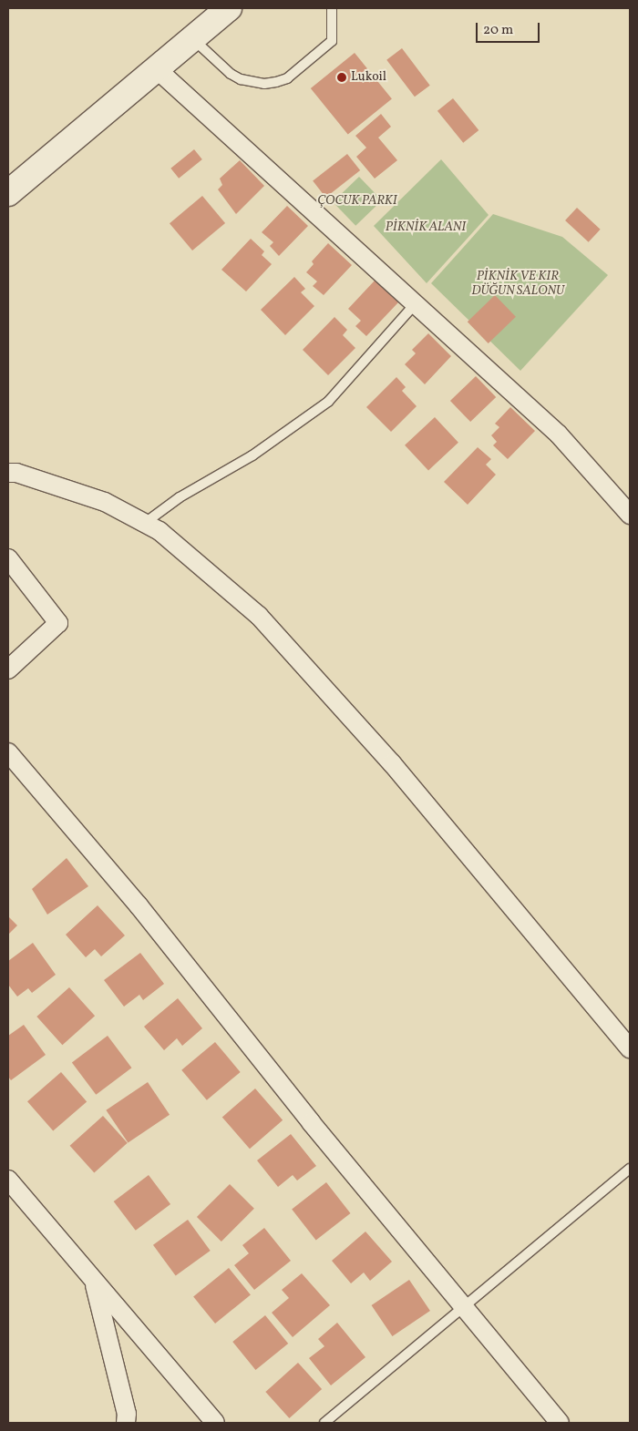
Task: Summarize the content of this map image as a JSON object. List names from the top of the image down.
{
  "parks": ["ÇOCUK PARKI", "PİKNİK ALANI", "PİKNİK VE KIR DÜĞUN SALONU"],
  "places": ["Lukoil"],
  "scale_bar": "20 m"
}
